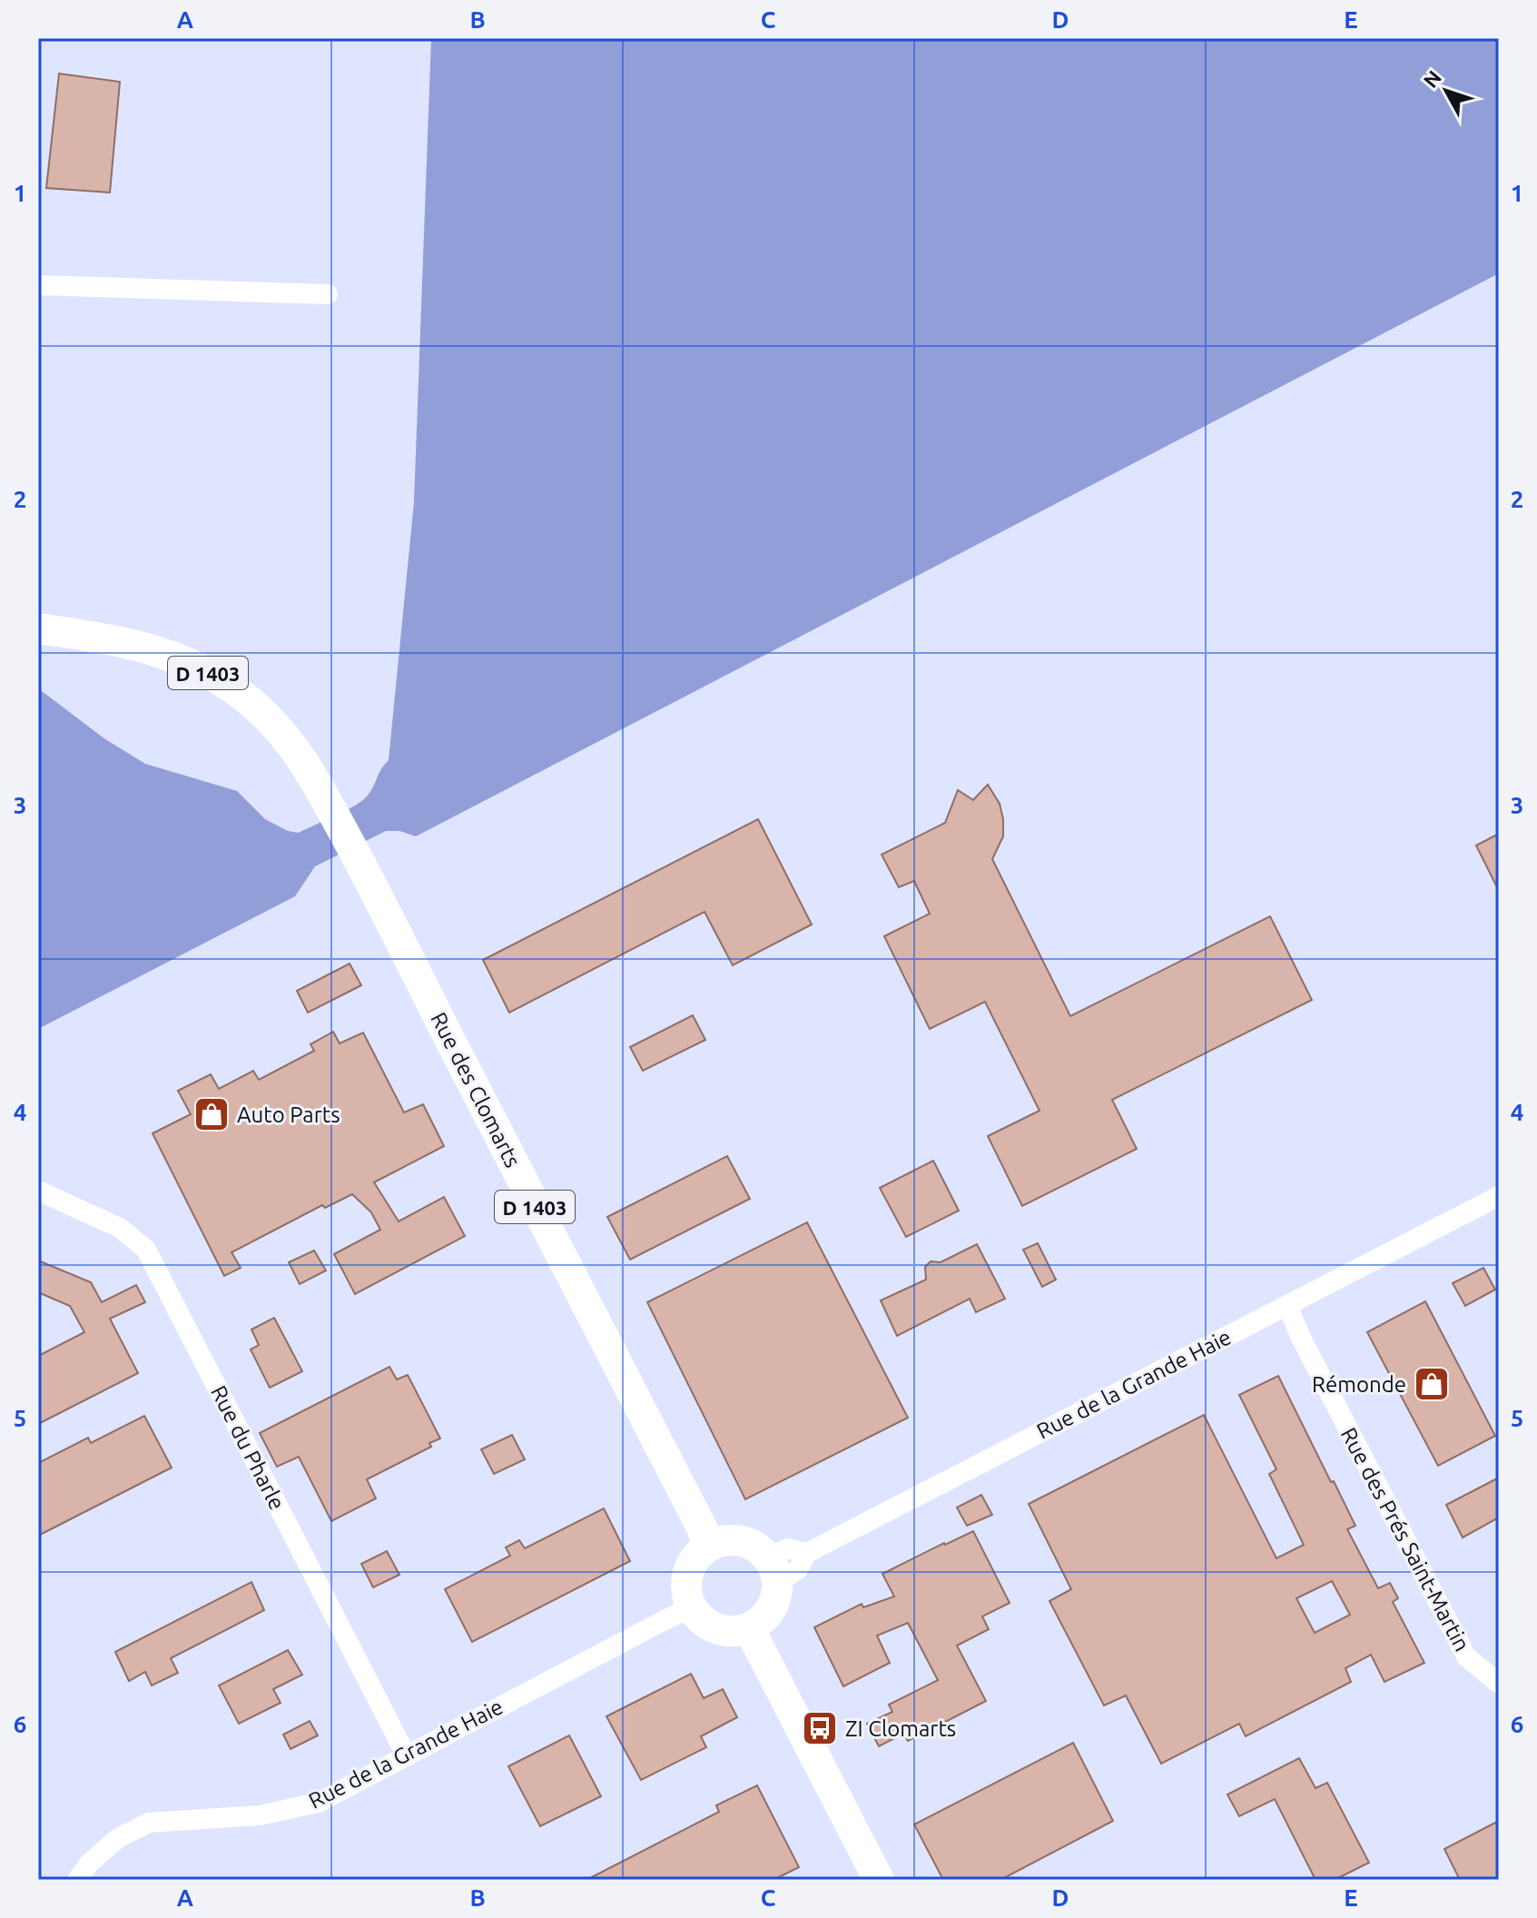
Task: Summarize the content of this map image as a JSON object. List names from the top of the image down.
{
  "streets": {
    "main road": ["D 1403", "Rue des Clomarts"],
    "street": ["Rue de la Grande Haie", "Rue du Pharle", "Rue des Prés Saint-Martin"]
  },
  "crossings": [
    ["Rue des Clomarts", "Rue de la Grande Haie"],
    ["Rue de la Grande Haie", "Rue du Pharle"],
    ["Rue de la Grande Haie", "Rue des Prés Saint-Martin"]
  ],
  "places": {
    "shop": ["Auto Parts", "Rémonde"],
    "bus stop": ["ZI Clomarts"]
  },
  "north": "top left",
  "grid": {
    "columns": [
      "A",
      "B",
      "C",
      "D",
      "E"
    ],
    "rows": [
      "1",
      "2",
      "3",
      "4",
      "5",
      "6"
    ]
  }
}
